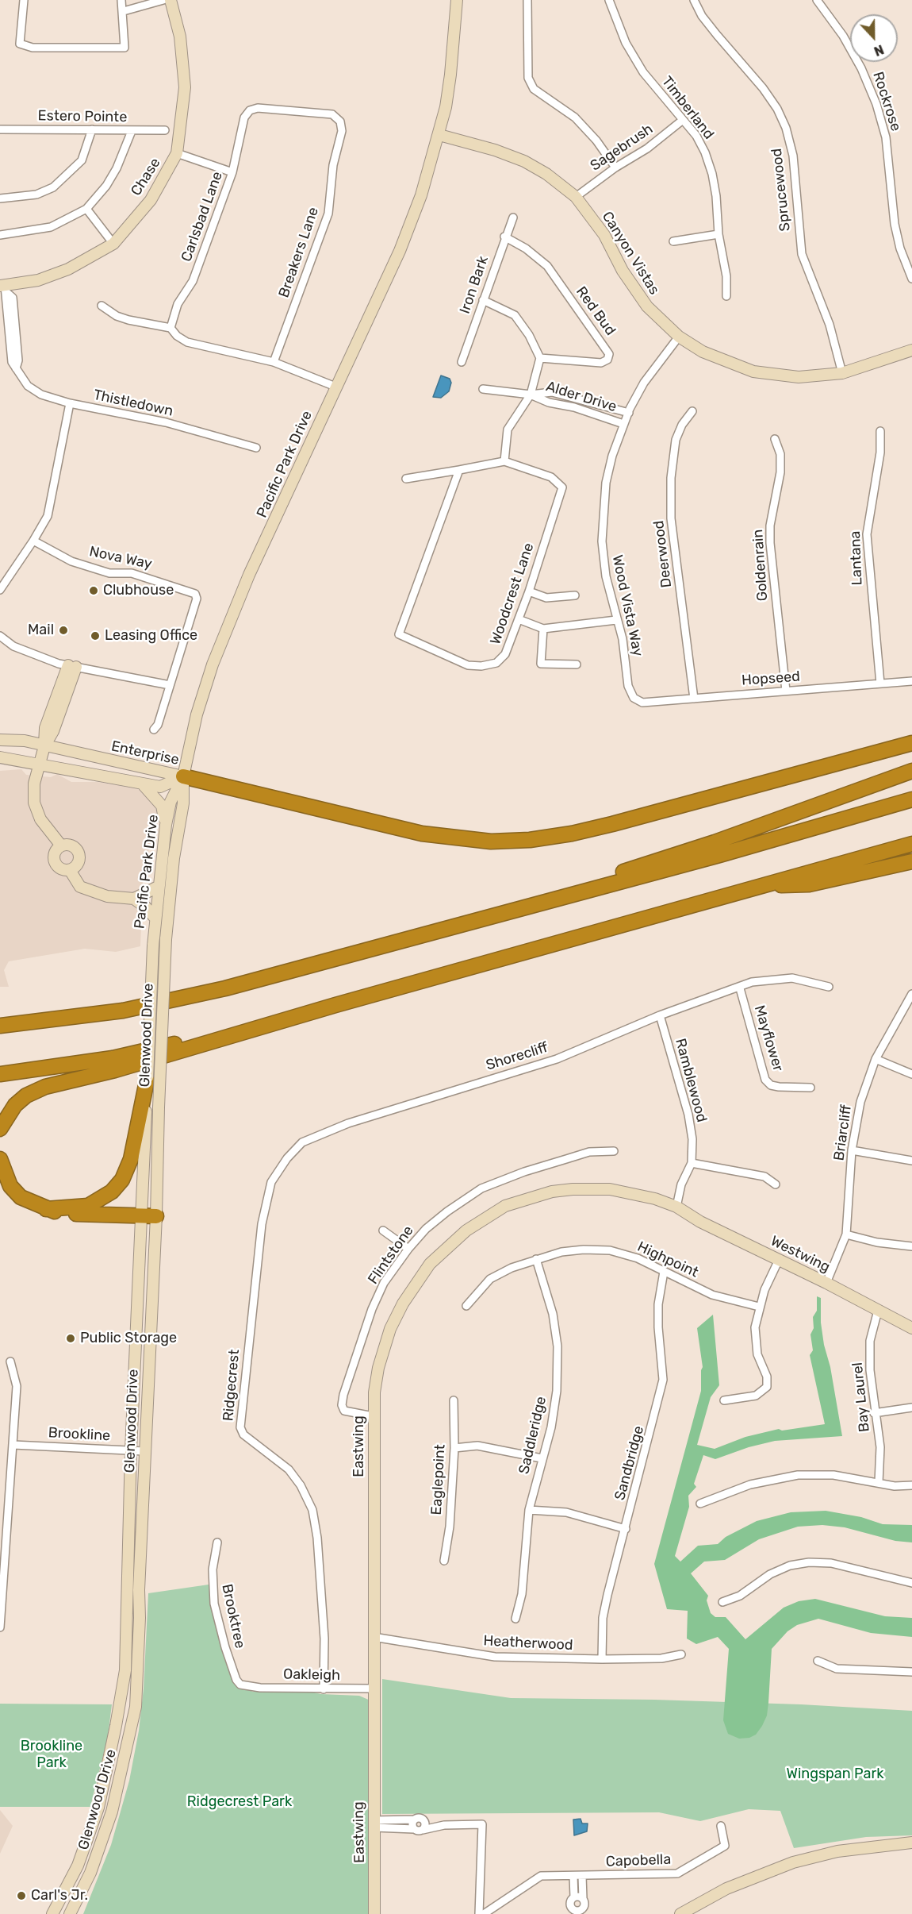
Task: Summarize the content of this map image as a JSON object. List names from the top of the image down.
{
  "streets": {
    "main road": [
      "Chase",
      "Canyon Vistas",
      "Pacific Park Drive",
      "Enterprise",
      "Glenwood Drive",
      "Westwing",
      "Eastwing"
    ],
    "street": [
      "Rockrose",
      "Timberland",
      "Estero Pointe",
      "Sagebrush",
      "Sprucewood",
      "Carlsbad Lane",
      "Breakers Lane",
      "Iron Bark",
      "Red Bud",
      "Alder Drive",
      "Thistledown",
      "Deerwood",
      "Nova Way",
      "Lantana",
      "Goldenrain",
      "Woodcrest Lane",
      "Wood Vista Way",
      "Hopseed",
      "Mayflower",
      "Shorecliff",
      "Ramblewood",
      "Briarcliff",
      "Flintstone",
      "Highpoint",
      "Ridgecrest",
      "Bay Laurel",
      "Brookline",
      "Saddleridge",
      "Sandbridge",
      "Eaglepoint",
      "Brooktree",
      "Heatherwood",
      "Oakleigh",
      "Capobella"
    ]
  },
  "crossings": [
    ["Timberland", "Sagebrush"],
    ["Sagebrush", "Canyon Vistas"],
    ["Chase", "Thistledown"],
    ["Sprucewood", "Canyon Vistas"],
    ["Carlsbad Lane", "Breakers Lane"],
    ["Canyon Vistas", "Pacific Park Drive"],
    ["Canyon Vistas", "Wood Vista Way"],
    ["Iron Bark", "Red Bud"],
    ["Alder Drive", "Wood Vista Way"],
    ["Pacific Park Drive", "Enterprise"],
    ["Pacific Park Drive", "Glenwood Drive"],
    ["Deerwood", "Hopseed"],
    ["Lantana", "Hopseed"],
    ["Goldenrain", "Hopseed"],
    ["Wood Vista Way", "Hopseed"],
    ["Enterprise", "Glenwood Drive"],
    ["Glenwood Drive", "Brookline"],
    ["Mayflower", "Shorecliff"],
    ["Shorecliff", "Ramblewood"],
    ["Shorecliff", "Ridgecrest"],
    ["Ramblewood", "Westwing"],
    ["Ramblewood", "Eastwing"],
    ["Briarcliff", "Westwing"],
    ["Westwing", "Bay Laurel"],
    ["Westwing", "Eastwing"],
    ["Flintstone", "Eastwing"],
    ["Highpoint", "Saddleridge"],
    ["Highpoint", "Sandbridge"],
    ["Ridgecrest", "Oakleigh"],
    ["Eastwing", "Heatherwood"],
    ["Eastwing", "Oakleigh"],
    ["Sandbridge", "Heatherwood"],
    ["Brooktree", "Oakleigh"]
  ],
  "parks": ["Brookline Park", "Wingspan Park", "Ridgecrest Park"],
  "places": [
    "Clubhouse",
    "Mail",
    "Leasing Office",
    "Public Storage",
    "Carl's Jr."
  ],
  "north": "bottom"
}
